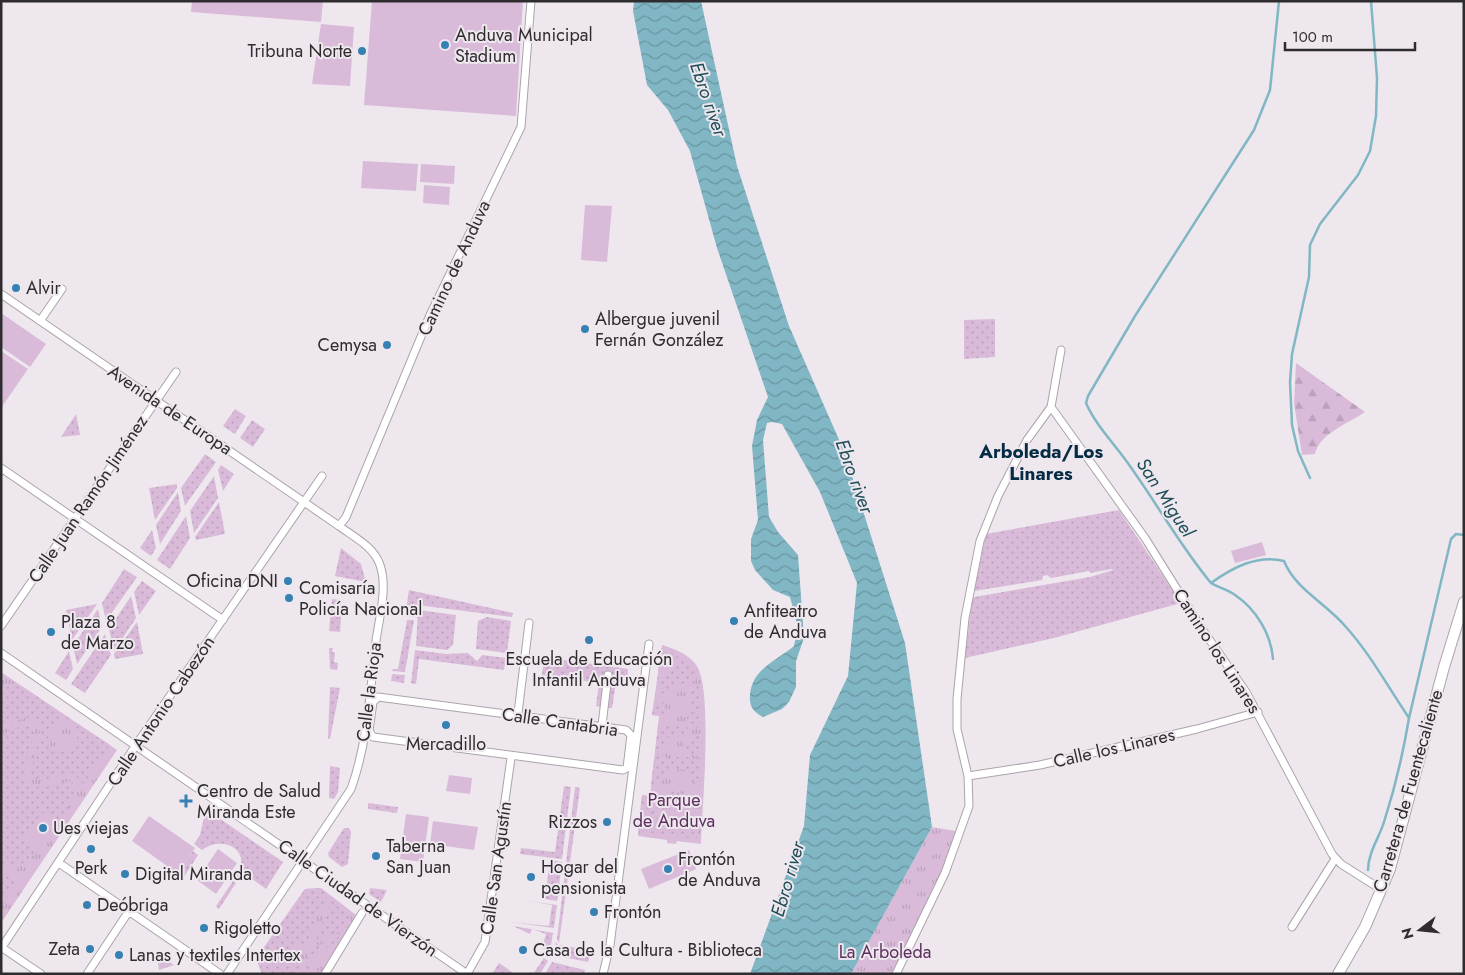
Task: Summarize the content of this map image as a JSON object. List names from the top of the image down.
{
  "streets": {
    "main road": ["Carretera de Fuentecaliente"],
    "street": [
      "Camino de Anduva",
      "Avenida de Europa",
      "Calle Juan Ramón Jiménez",
      "Camino los Linares",
      "Calle la Rioja",
      "Calle Antonio Cabezón",
      "Calle Cantabria",
      "Calle los Linares",
      "Calle San Agustín",
      "Calle Ciudad de Vierzón"
    ]
  },
  "crossings": [
    ["Camino de Anduva", "Avenida de Europa"],
    ["Camino de Anduva", "Calle la Rioja"],
    ["Avenida de Europa", "Calle Juan Ramón Jiménez"],
    ["Avenida de Europa", "Calle la Rioja"],
    ["Avenida de Europa", "Calle Antonio Cabezón"],
    ["Camino los Linares", "Calle los Linares"],
    ["Camino los Linares", "Carretera de Fuentecaliente"],
    ["Calle la Rioja", "Calle Cantabria"],
    ["Calle la Rioja", "Calle Ciudad de Vierzón"],
    ["Calle Antonio Cabezón", "Calle Ciudad de Vierzón"],
    ["Calle San Agustín", "Calle Ciudad de Vierzón"]
  ],
  "districts": ["Arboleda/Los Linares"],
  "water": ["Ebro river", "San Miguel"],
  "parks": ["Parque de Anduva", "La Arboleda"],
  "places": {
    "other": [
      "Anduva Municipal Stadium",
      "Tribuna Norte",
      "Alvir",
      "Albergue juvenil Fernán González",
      "Cemysa",
      "Oficina DNI",
      "Comisaría Policía Nacional",
      "Anfiteatro de Anduva",
      "Plaza 8 de Marzo",
      "Escuela de Educación Infantil Anduva",
      "Mercadillo",
      "Rizzos",
      "Ues viejas",
      "Perk",
      "Taberna San Juan",
      "Frontón de Anduva",
      "Digital Miranda",
      "Hogar del pensionista",
      "Deóbriga",
      "Frontón",
      "Rigoletto",
      "Zeta",
      "Casa de la Cultura - Biblioteca",
      "Lanas y textiles Intertex"
    ],
    "health": ["Centro de Salud Miranda Este"]
  },
  "scale_bar": "100 m",
  "north": "left"
}
